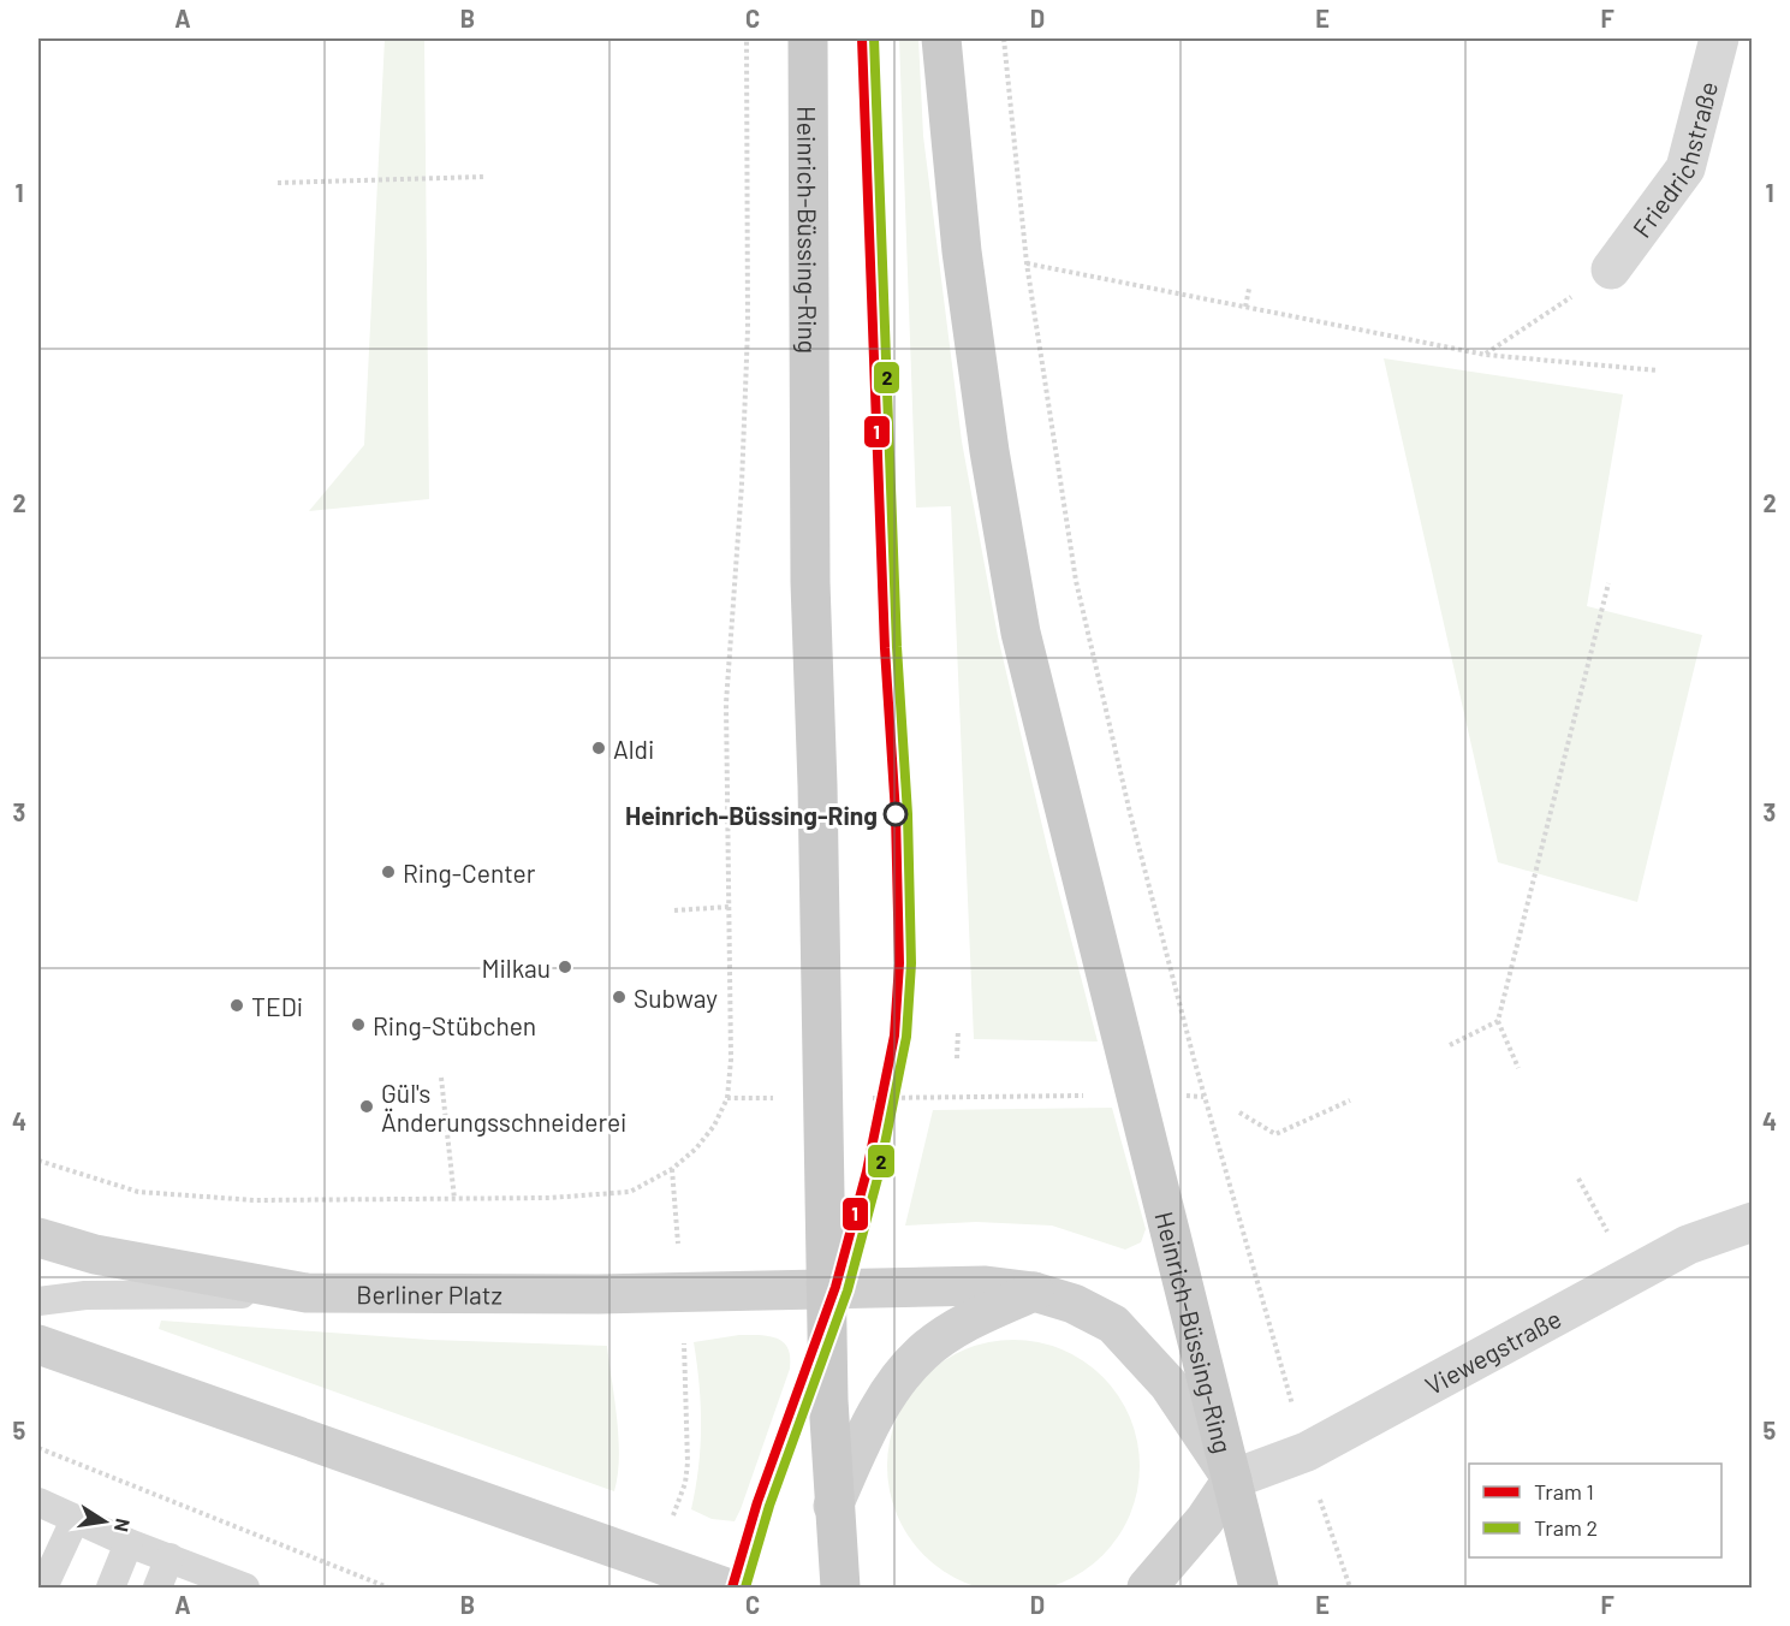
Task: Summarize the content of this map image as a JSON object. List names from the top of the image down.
{
  "streets": {
    "main road": ["Heinrich-Büssing-Ring", "Berliner Platz"],
    "street": ["Friedrichstraße", "Viewegstraße"]
  },
  "crossings": [
    ["Heinrich-Büssing-Ring", "Berliner Platz"],
    ["Heinrich-Büssing-Ring", "Viewegstraße"],
    ["Berliner Platz", "Viewegstraße"]
  ],
  "places": [
    "Aldi",
    "Heinrich-Büssing-Ring",
    "Ring-Center",
    "Milkau",
    "Subway",
    "TEDi",
    "Ring-Stübchen",
    "Gül's Änderungsschneiderei"
  ],
  "lines": ["tram line 1", "tram line 2"],
  "legend": ["Tram 1", "Tram 2"],
  "north": "right",
  "grid": {
    "columns": [
      "A",
      "B",
      "C",
      "D",
      "E",
      "F"
    ],
    "rows": [
      "1",
      "2",
      "3",
      "4",
      "5"
    ]
  }
}
